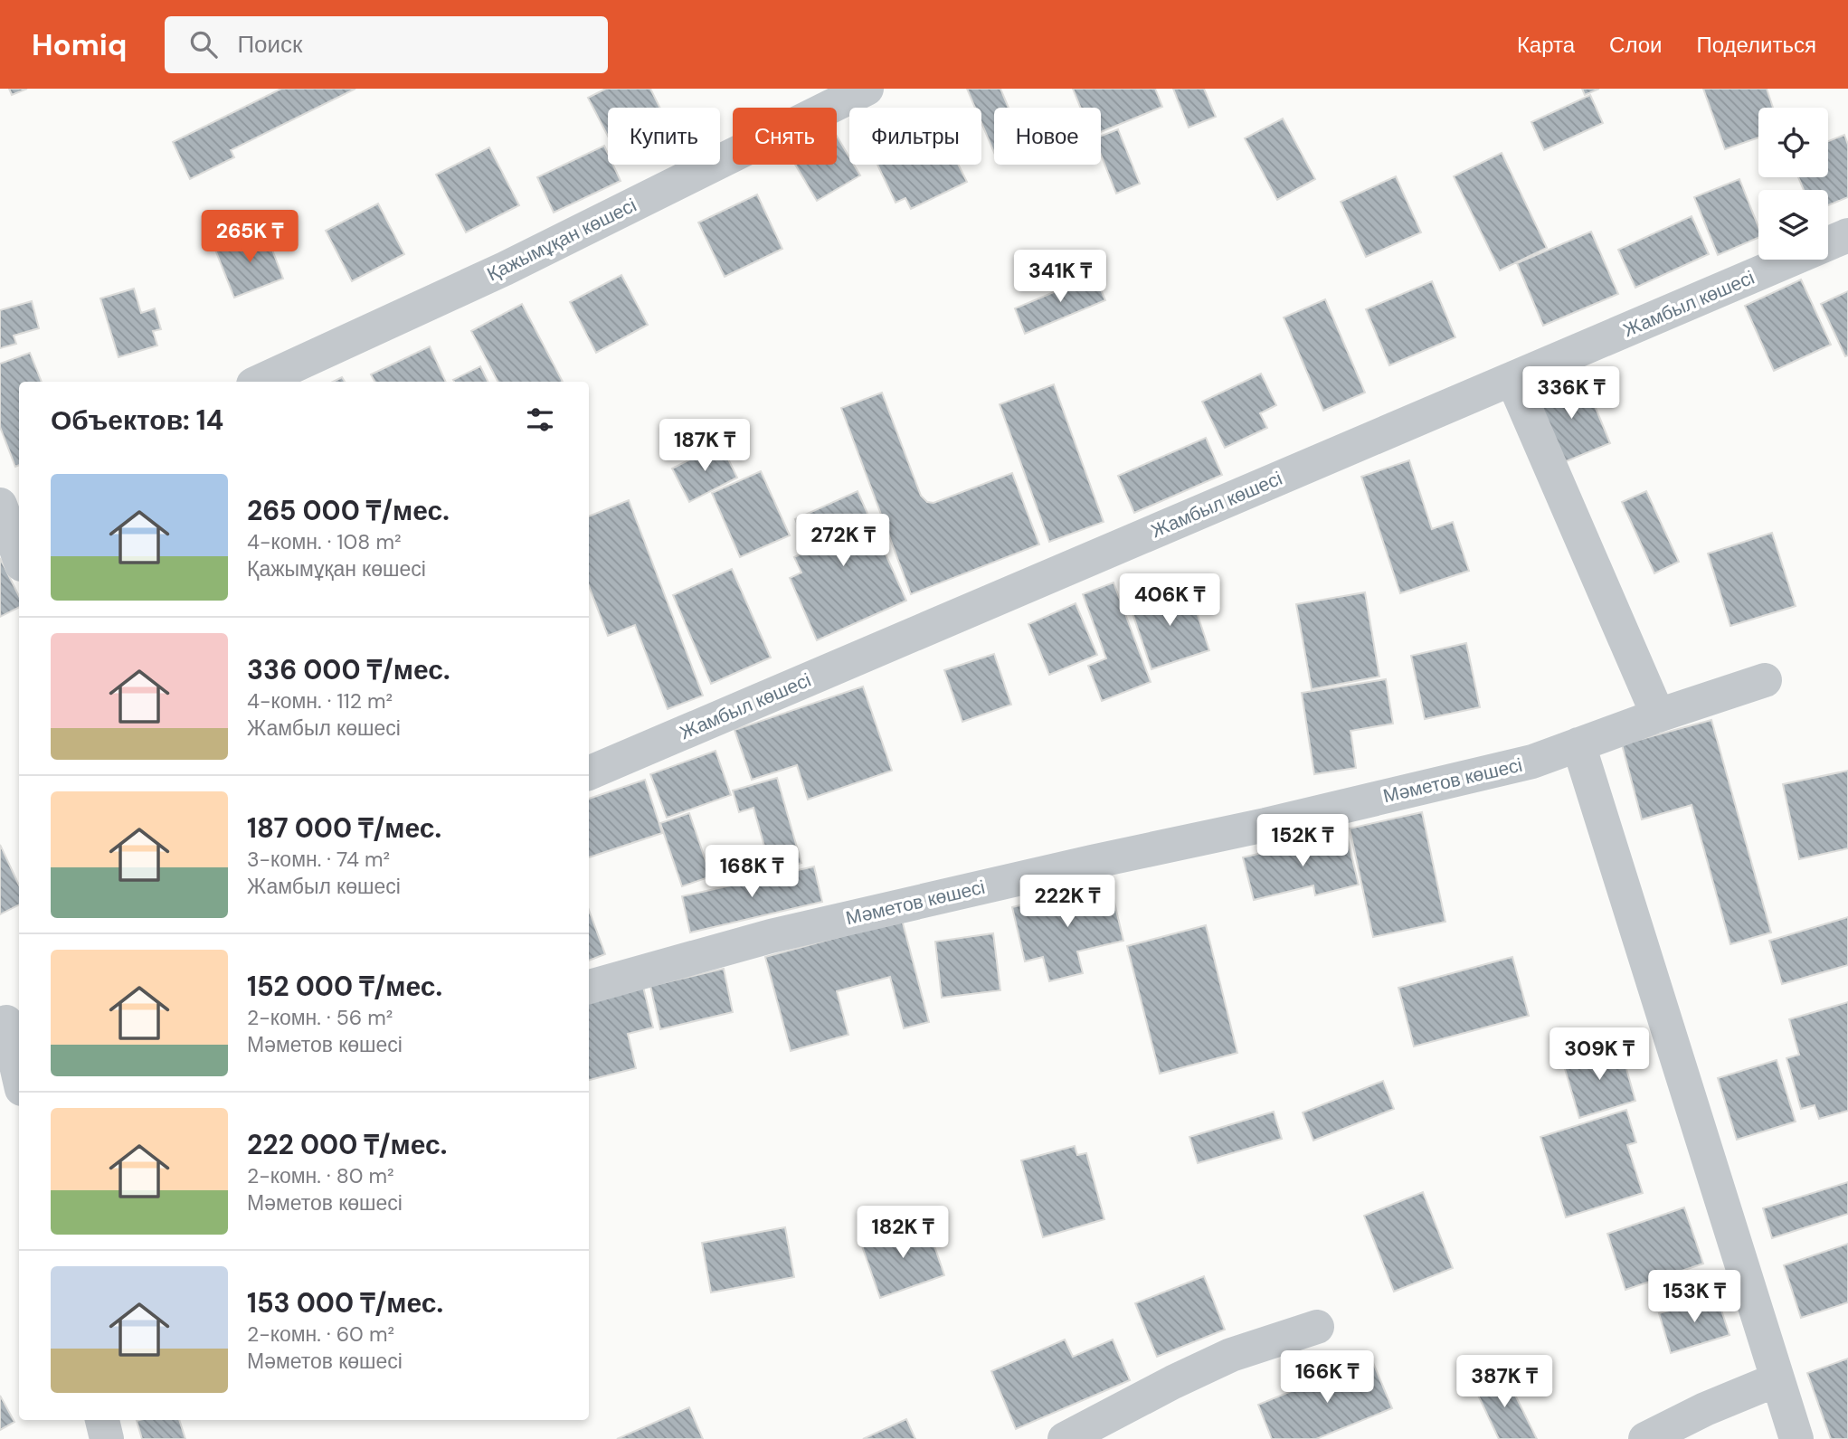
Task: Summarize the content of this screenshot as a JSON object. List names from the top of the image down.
{
  "streets": {
    "street": ["Қажымұқан көшесі", "Жамбыл көшесі", "Мәметов көшесі"]
  },
  "page": {
    "header": "Homiq",
    "search": "Поиск",
    "nav": ["Карта", "Слои", "Поделиться"],
    "chip": [
      "Купить",
      "Снять",
      "Фильтры",
      "Новое"
    ],
    "price": [
      "265K ₸",
      "341K ₸",
      "336K ₸",
      "187K ₸",
      "272K ₸",
      "406K ₸",
      "152K ₸",
      "168K ₸",
      "222K ₸",
      "309K ₸",
      "182K ₸",
      "153K ₸",
      "166K ₸",
      "387K ₸"
    ],
    "heading": "Объектов: 14",
    "list": [
      {
        "name": "265 000 ₸/мес.",
        "note": "4-комн. · 108 m² · Қажымұқан көшесі"
      },
      {
        "name": "336 000 ₸/мес.",
        "note": "4-комн. · 112 m² · Жамбыл көшесі"
      },
      {
        "name": "187 000 ₸/мес.",
        "note": "3-комн. · 74 m² · Жамбыл көшесі"
      },
      {
        "name": "152 000 ₸/мес.",
        "note": "2-комн. · 56 m² · Мәметов көшесі"
      },
      {
        "name": "222 000 ₸/мес.",
        "note": "2-комн. · 80 m² · Мәметов көшесі"
      },
      {
        "name": "153 000 ₸/мес.",
        "note": "2-комн. · 60 m² · Мәметов көшесі"
      }
    ]
  }
}
